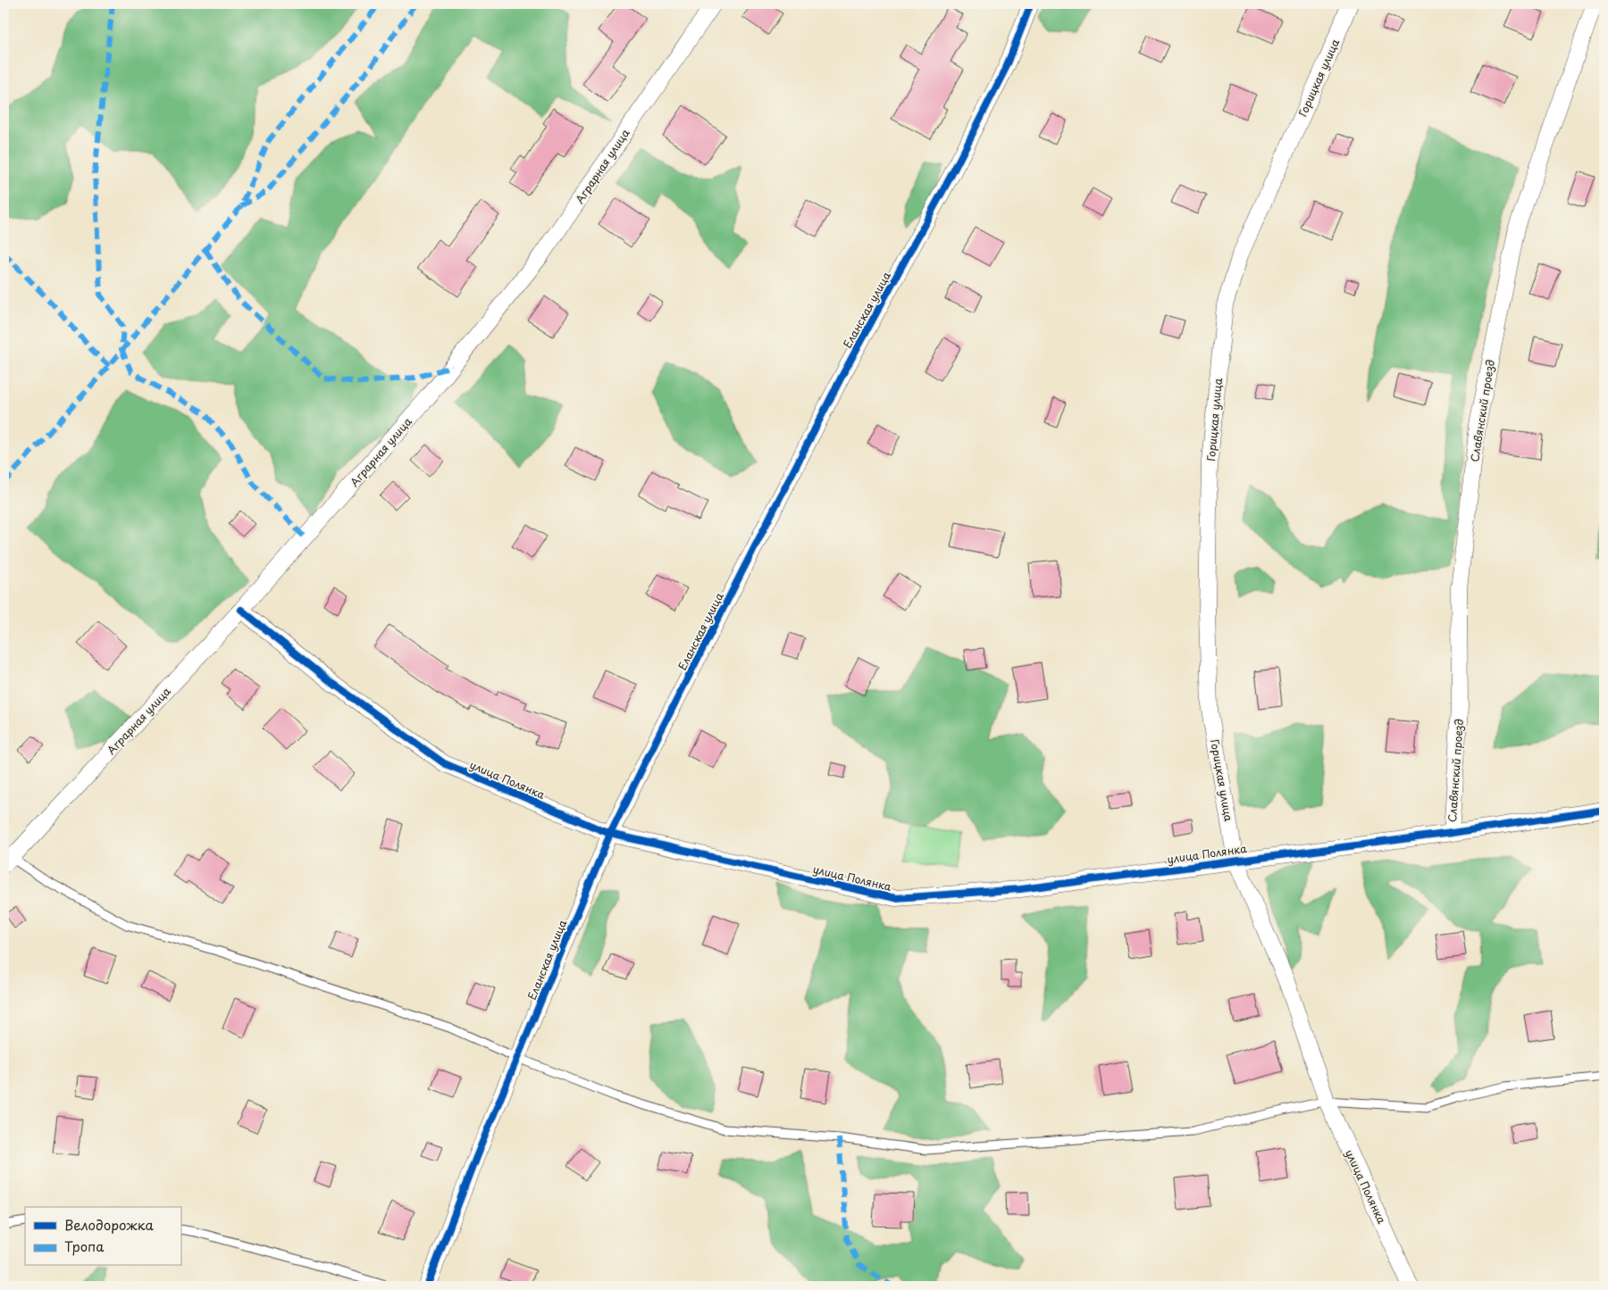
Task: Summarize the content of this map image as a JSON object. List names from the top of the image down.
{
  "streets": {
    "street": [
      "Горицкая улица",
      "Аграрная улица",
      "Еланская улица",
      "Славянский проезд",
      "улица Полянка"
    ]
  },
  "crossings": [
    ["Горицкая улица", "улица Полянка"],
    ["Аграрная улица", "улица Полянка"],
    ["Еланская улица", "улица Полянка"],
    ["Славянский проезд", "улица Полянка"]
  ],
  "legend": ["Велодорожка", "Тропа"]
}
